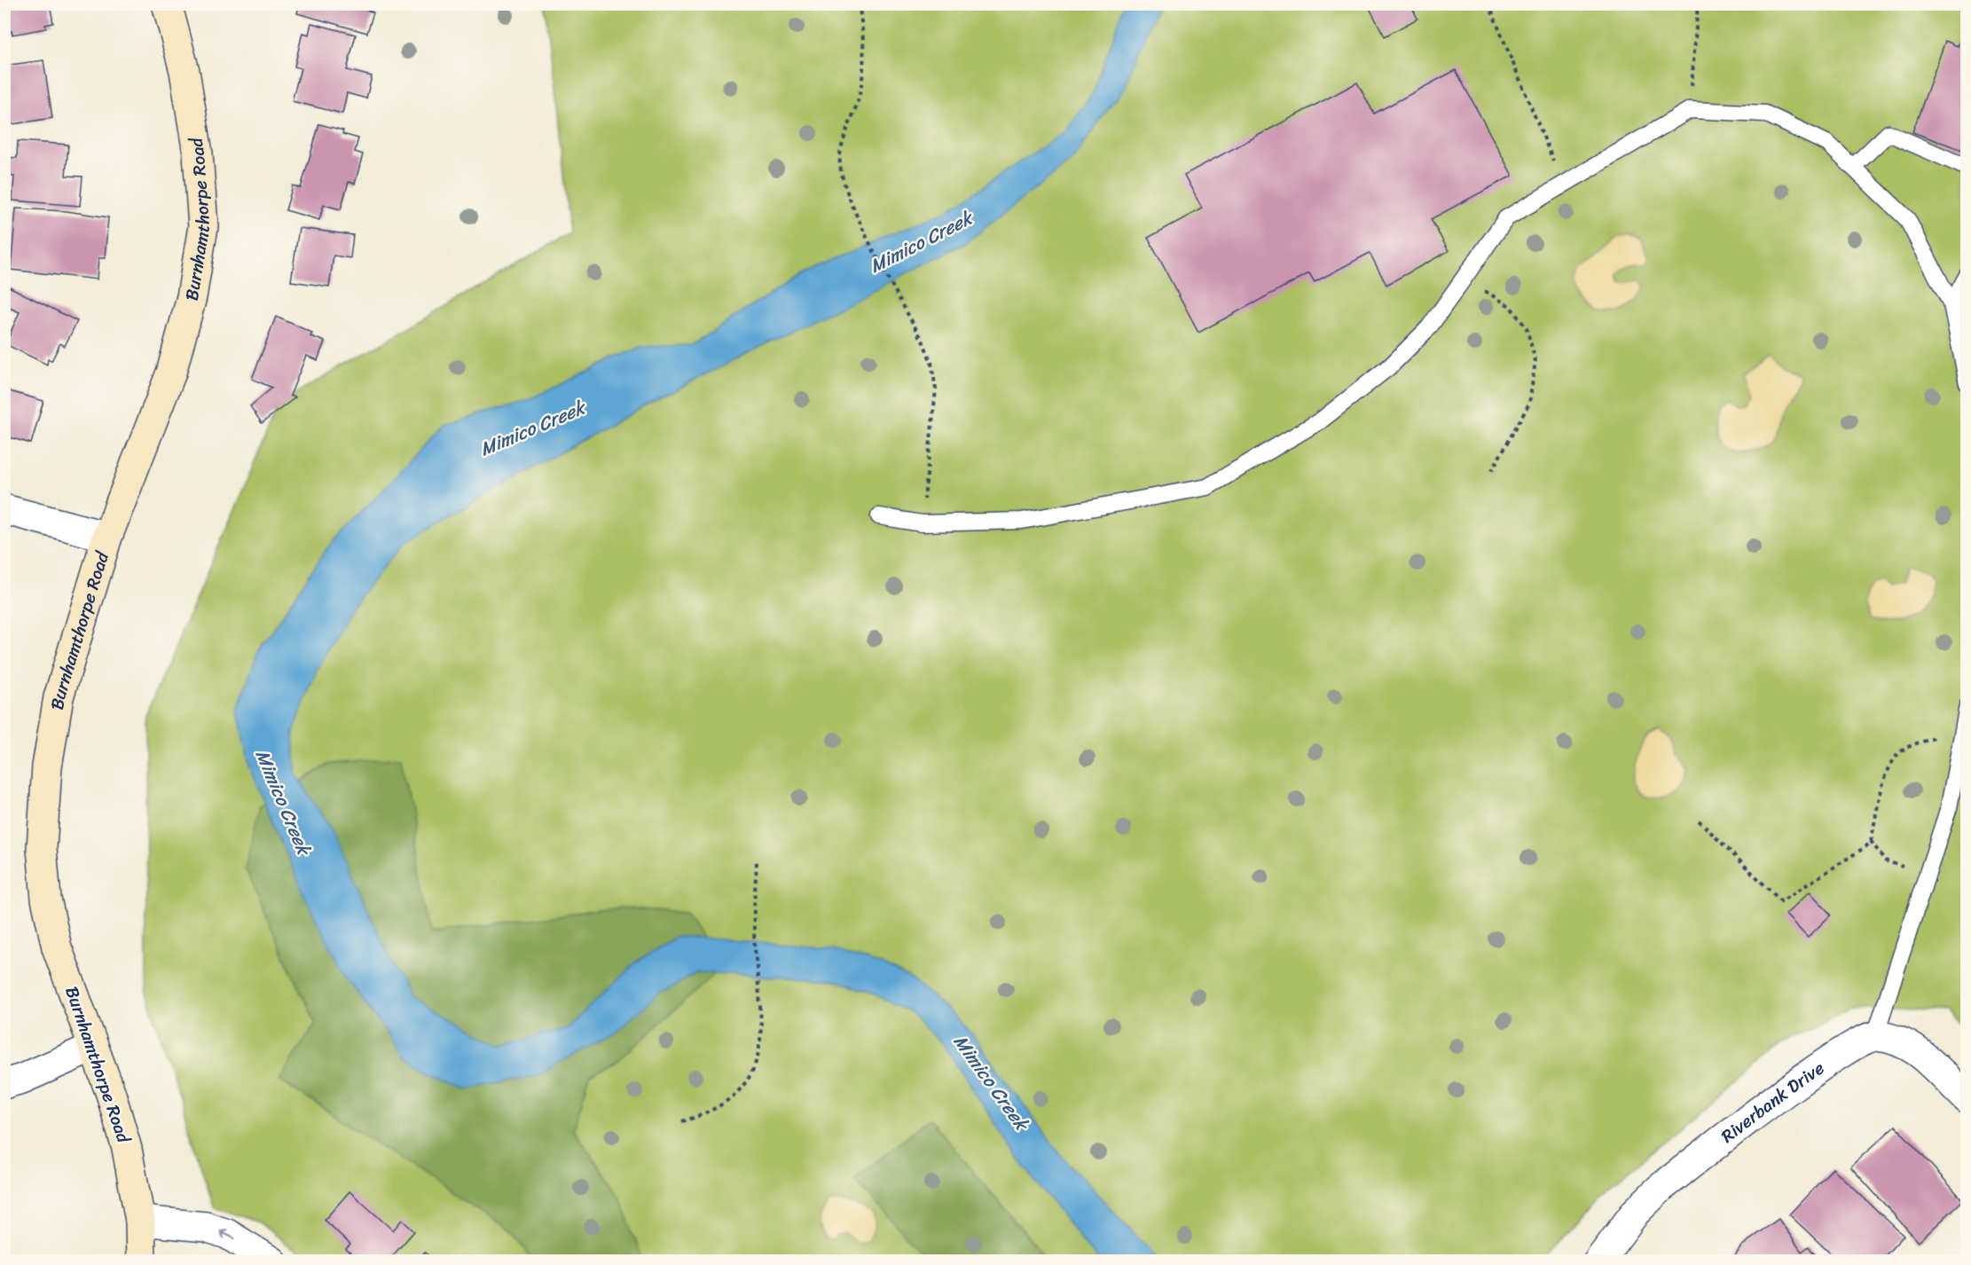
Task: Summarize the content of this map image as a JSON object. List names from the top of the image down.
{
  "streets": {
    "main road": ["Burnhamthorpe Road"],
    "street": ["Riverbank Drive"]
  },
  "water": ["Mimico Creek"]
}
